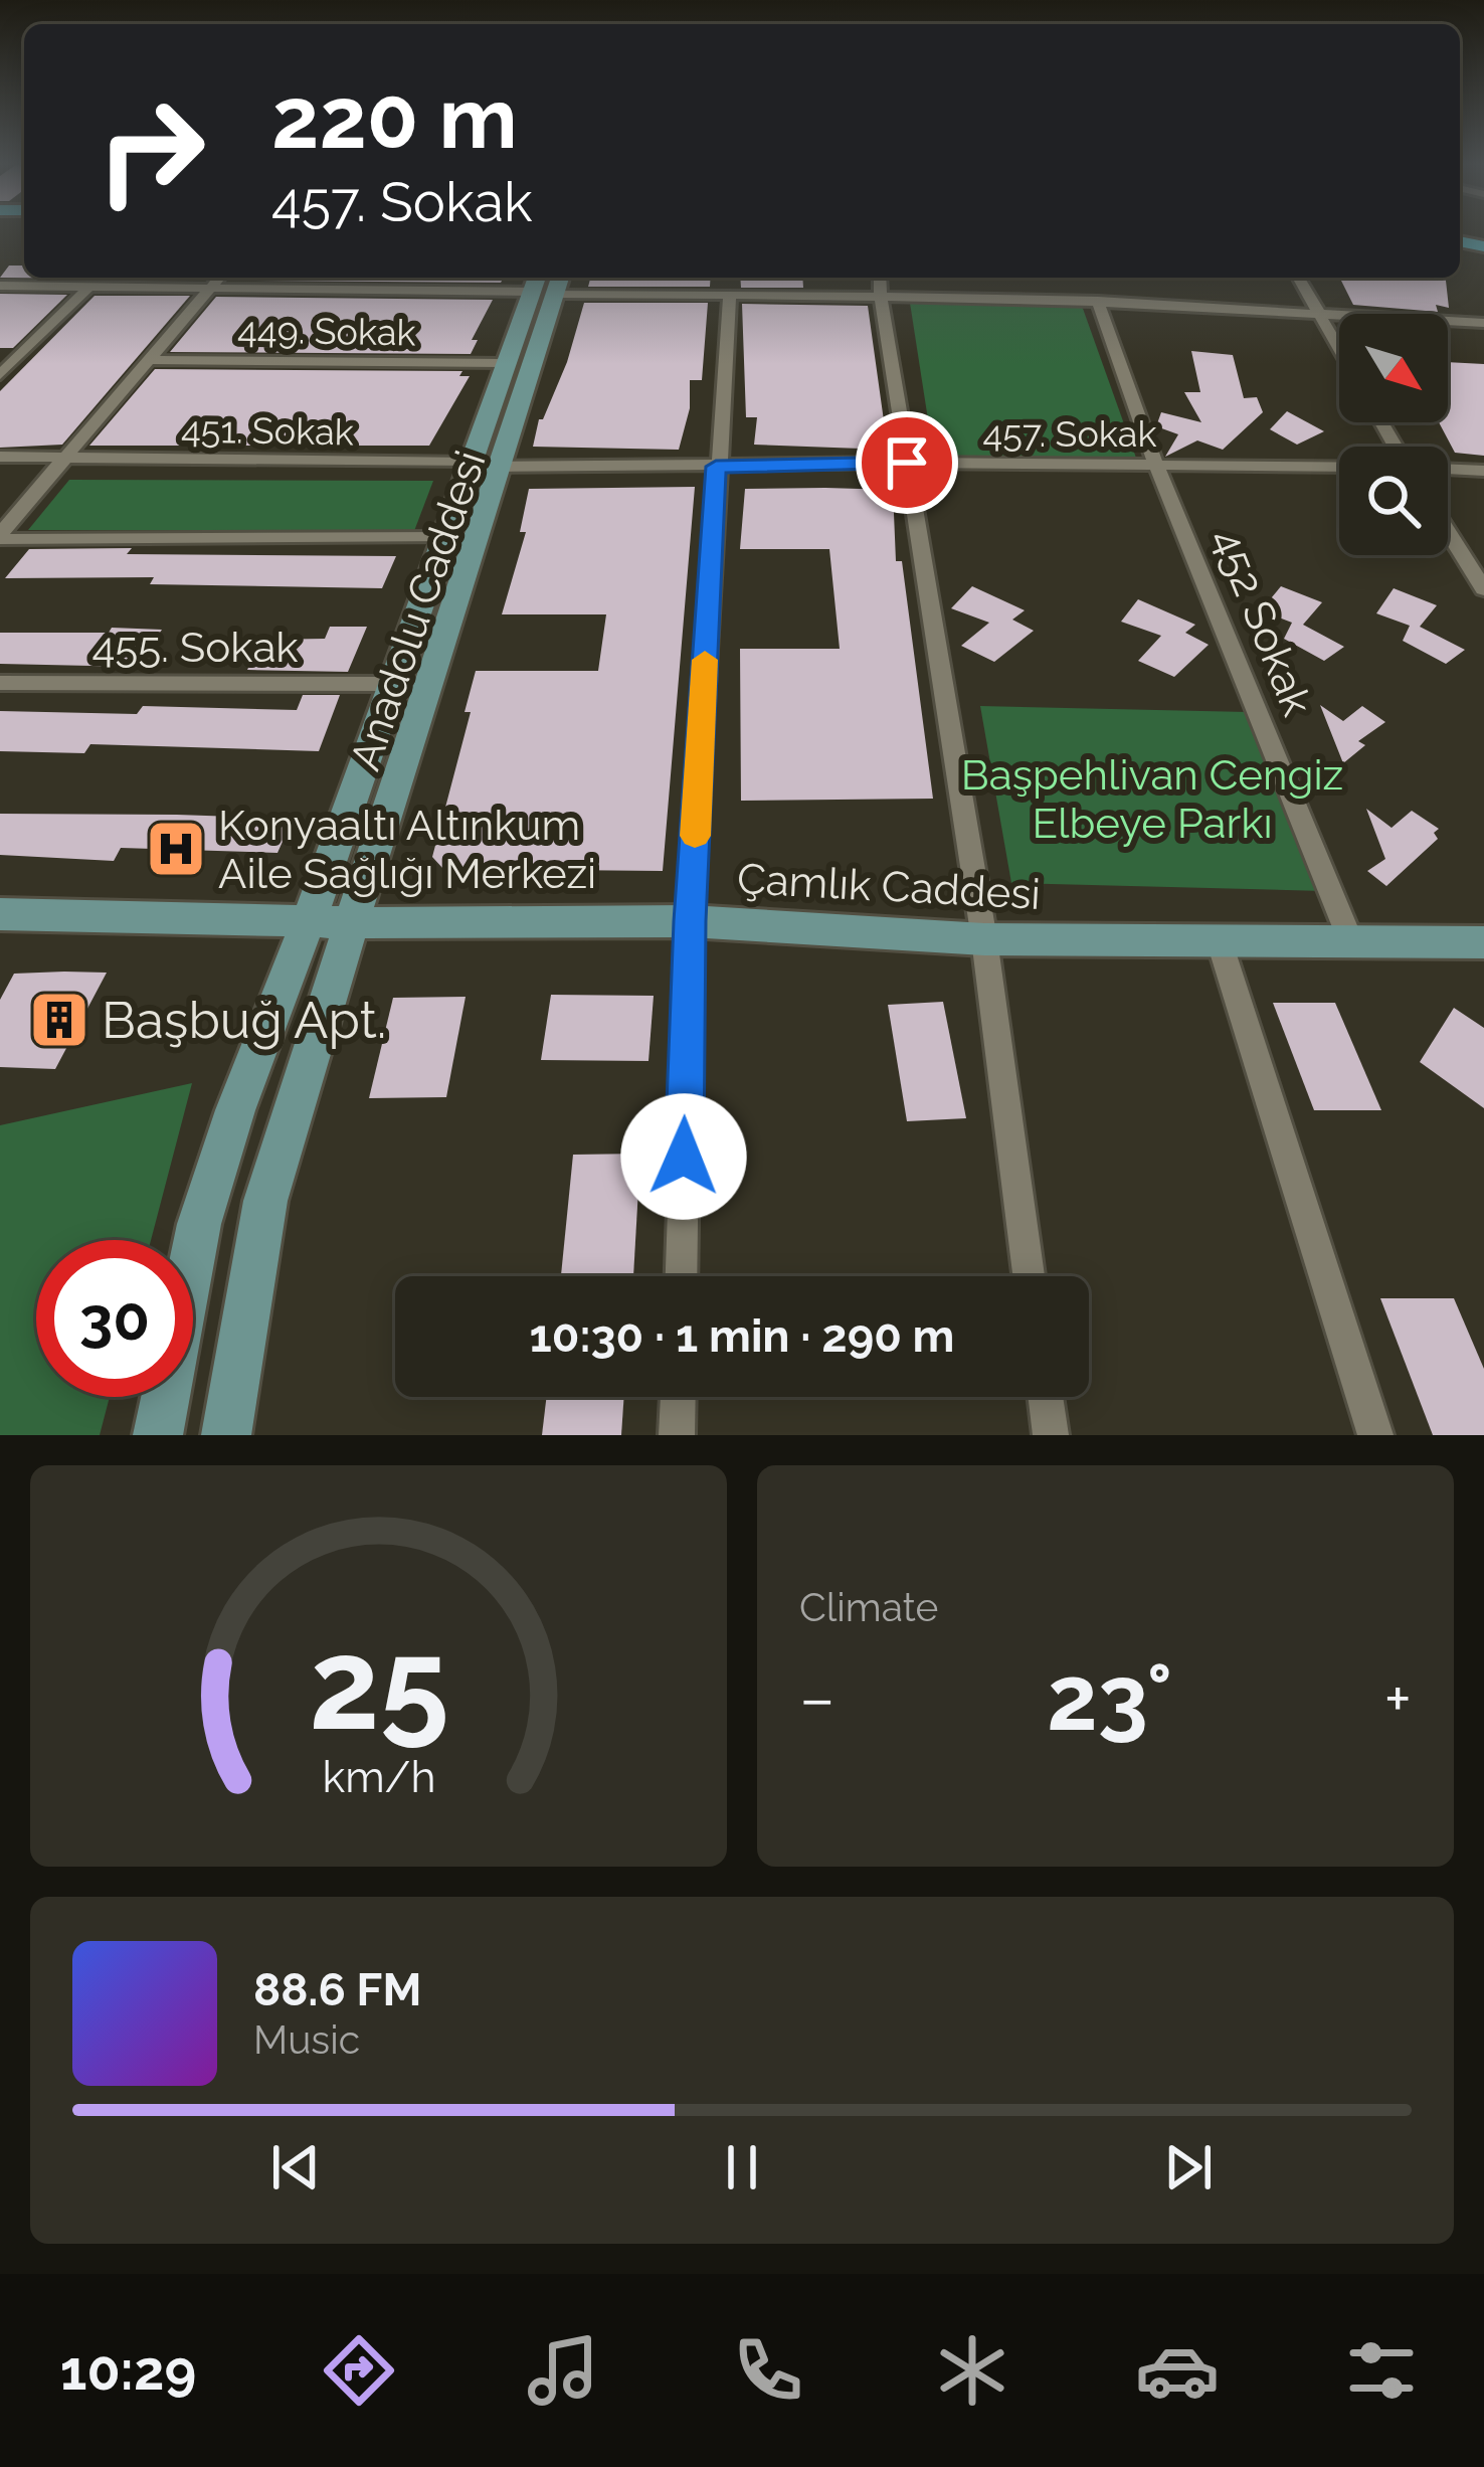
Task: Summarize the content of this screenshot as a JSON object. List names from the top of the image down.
{
  "streets": {
    "main road": ["Anadolu Caddesi", "Çamlık Caddesi"],
    "street": [
      "449. Sokak",
      "451. Sokak",
      "457. Sokak",
      "452 Sokak",
      "455. Sokak"
    ]
  },
  "crossings": [
    ["449. Sokak", "Anadolu Caddesi"],
    ["451. Sokak", "Anadolu Caddesi"],
    ["457. Sokak", "Anadolu Caddesi"],
    ["457. Sokak", "452 Sokak"],
    ["Anadolu Caddesi", "455. Sokak"],
    ["Anadolu Caddesi", "Çamlık Caddesi"],
    ["452 Sokak", "Çamlık Caddesi"]
  ],
  "parks": ["Başpehlivan Cengiz Elbeye Parkı"],
  "places": {
    "hospital": ["Konyaaltı Altınkum Aile Sağlığı Merkezi"],
    "building": ["Başbuğ Apt."]
  },
  "north": "bottom right",
  "page": {
    "turn": ["220 m", "457. Sokak"],
    "limit": "30",
    "trip": "10:30 · 1 min · 290 m",
    "tile": "Climate",
    "heat": ["−", "23°", "+"],
    "song": ["88.6 FM", "Music"],
    "tabs": "10:29",
    "gauge": ["25", "km/h"]
  }
}
